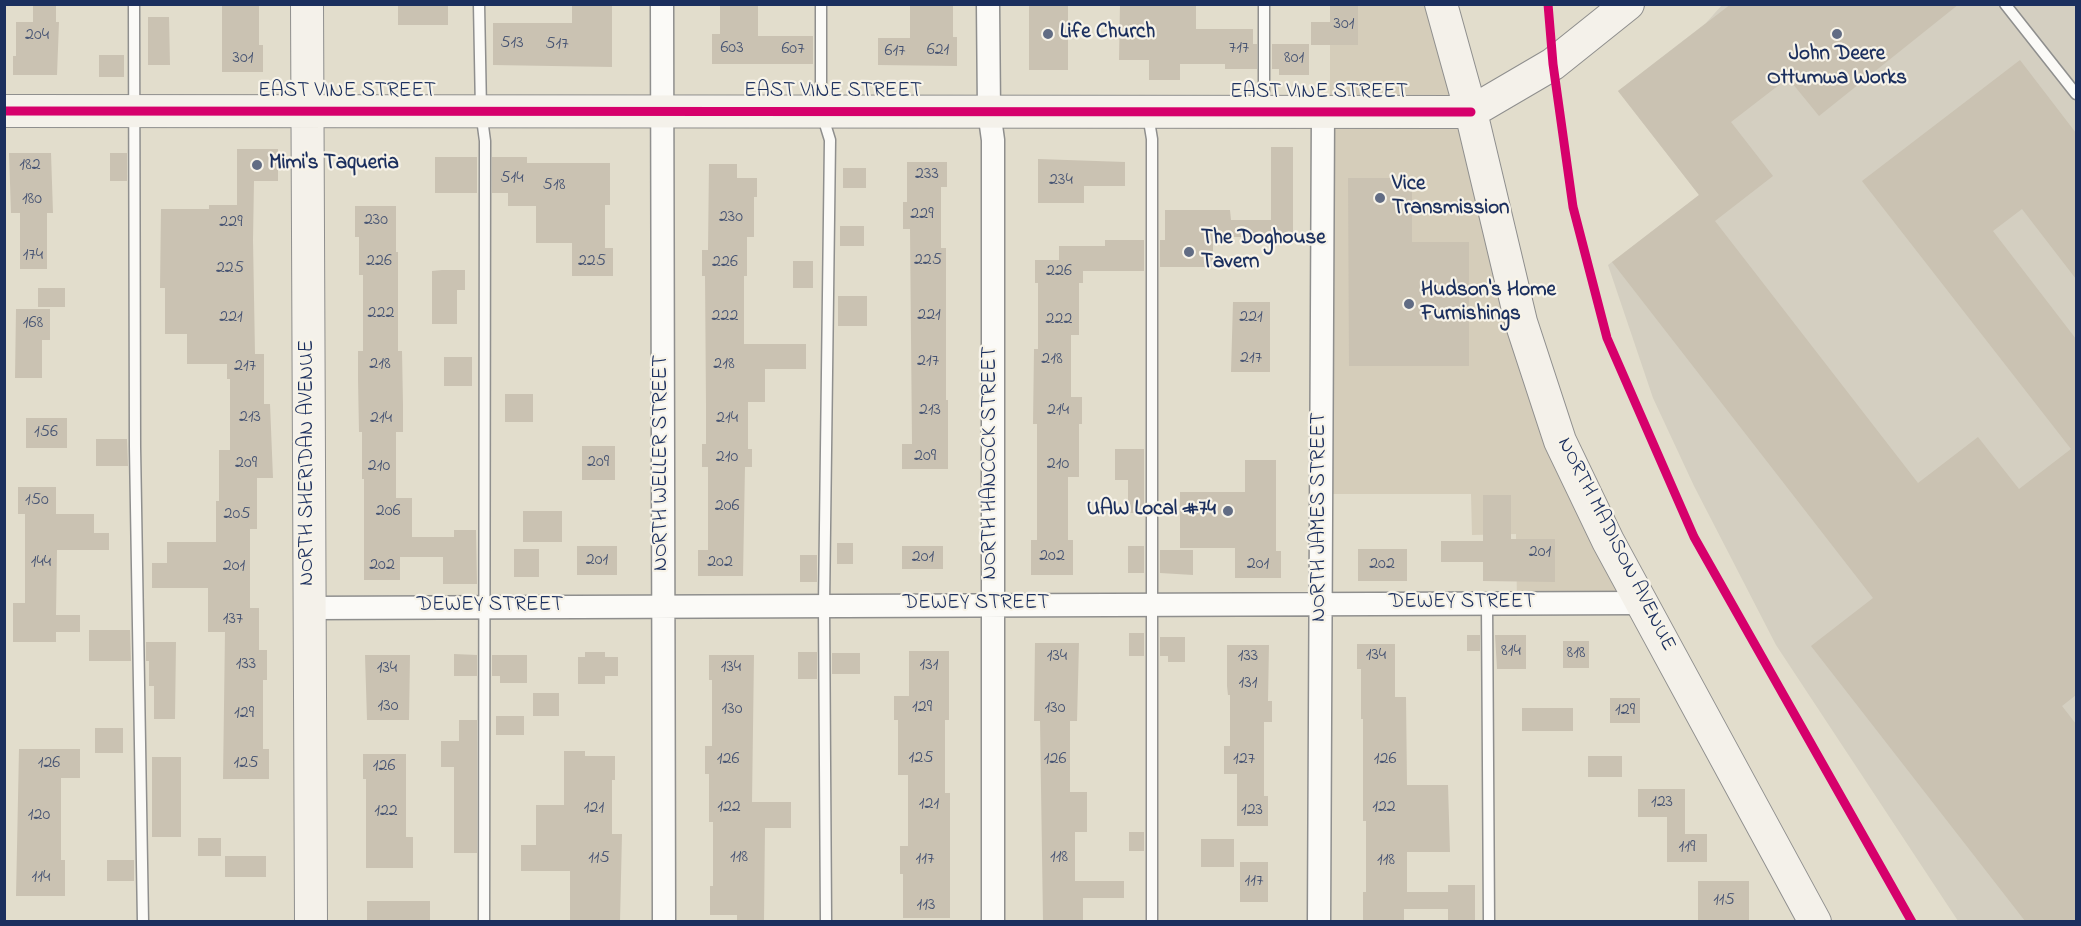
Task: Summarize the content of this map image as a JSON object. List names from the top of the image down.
{
  "streets": {
    "street": [
      "EAST VINE STREET",
      "NORTH SHERIDAN AVENUE",
      "NORTH WELLER STREET",
      "NORTH HANCOCK STREET",
      "NORTH JAMES STREET",
      "NORTH MADISON AVENUE",
      "DEWEY STREET"
    ]
  },
  "crossings": [
    ["EAST VINE STREET", "NORTH SHERIDAN AVENUE"],
    ["EAST VINE STREET", "NORTH WELLER STREET"],
    ["EAST VINE STREET", "NORTH HANCOCK STREET"],
    ["EAST VINE STREET", "NORTH JAMES STREET"],
    ["EAST VINE STREET", "NORTH MADISON AVENUE"],
    ["NORTH SHERIDAN AVENUE", "DEWEY STREET"],
    ["NORTH WELLER STREET", "DEWEY STREET"],
    ["NORTH HANCOCK STREET", "DEWEY STREET"],
    ["NORTH JAMES STREET", "DEWEY STREET"],
    ["NORTH MADISON AVENUE", "DEWEY STREET"]
  ],
  "places": [
    "Life Church",
    "John Deere Ottumwa Works",
    "Mimi's Taqueria",
    "Vice Transmission",
    "The Doghouse Tavern",
    "Hudson's Home Furnishings",
    "UAW Local #74"
  ],
  "house_numbers": [
    "301",
    "204",
    "513",
    "517",
    "603",
    "717",
    "607",
    "621",
    "617",
    "301",
    "801",
    "182",
    "233",
    "514",
    "234",
    "518",
    "180",
    "229",
    "230",
    "230",
    "229",
    "174",
    "225",
    "226",
    "225",
    "226",
    "225",
    "226",
    "222",
    "221",
    "222",
    "221",
    "221",
    "222",
    "168",
    "217",
    "218",
    "217",
    "218",
    "218",
    "217",
    "213",
    "214",
    "213",
    "214",
    "214",
    "156",
    "209",
    "210",
    "209",
    "209",
    "210",
    "210",
    "150",
    "206",
    "206",
    "205",
    "201",
    "202",
    "201",
    "201",
    "144",
    "202",
    "201",
    "202",
    "202",
    "201",
    "137",
    "814",
    "818",
    "134",
    "134",
    "133",
    "133",
    "131",
    "134",
    "134",
    "131",
    "130",
    "129",
    "130",
    "130",
    "129",
    "129",
    "125",
    "126",
    "126",
    "127",
    "126",
    "126",
    "125",
    "126",
    "123",
    "121",
    "122",
    "122",
    "121",
    "123",
    "122",
    "120",
    "119",
    "118",
    "118",
    "115",
    "117",
    "118",
    "114",
    "117",
    "115",
    "113"
  ]
}
